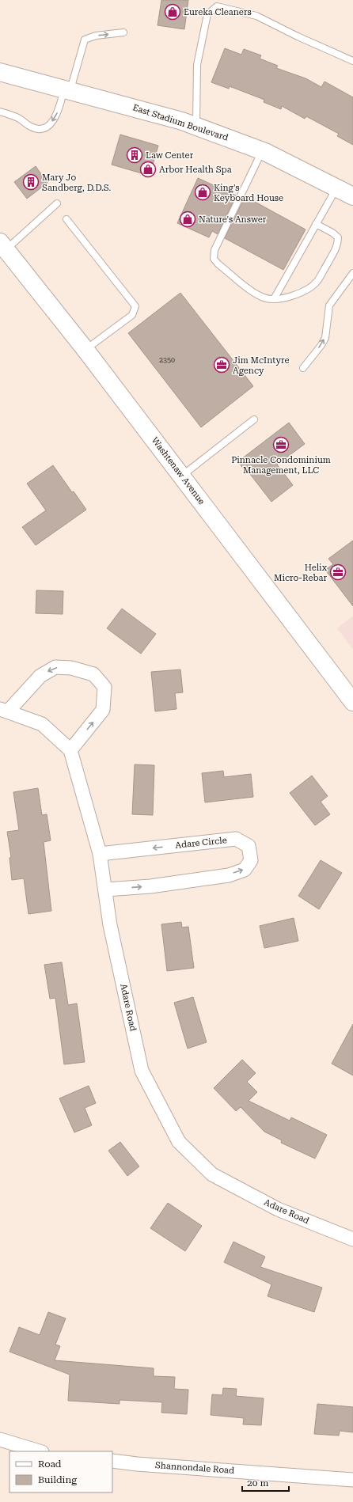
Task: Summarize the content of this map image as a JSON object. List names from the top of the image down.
{
  "streets": {
    "main road": ["East Stadium Boulevard", "Washtenaw Avenue"],
    "street": ["Adare Circle", "Adare Road", "Shannondale Road"]
  },
  "crossings": [
    ["Adare Circle", "Adare Road"]
  ],
  "places": {
    "shop": [
      "Eureka Cleaners",
      "Arbor Health Spa",
      "King's Keyboard House",
      "Nature's Answer"
    ],
    "building": ["Law Center", "Mary Jo Sandberg, D.D.S."],
    "office": ["Jim McIntyre Agency", "Pinnacle Condominium Management, LLC", "Helix Micro-Rebar"]
  },
  "house_numbers": ["2350"],
  "legend": ["Road", "Building"],
  "scale_bar": "20 m"
}
